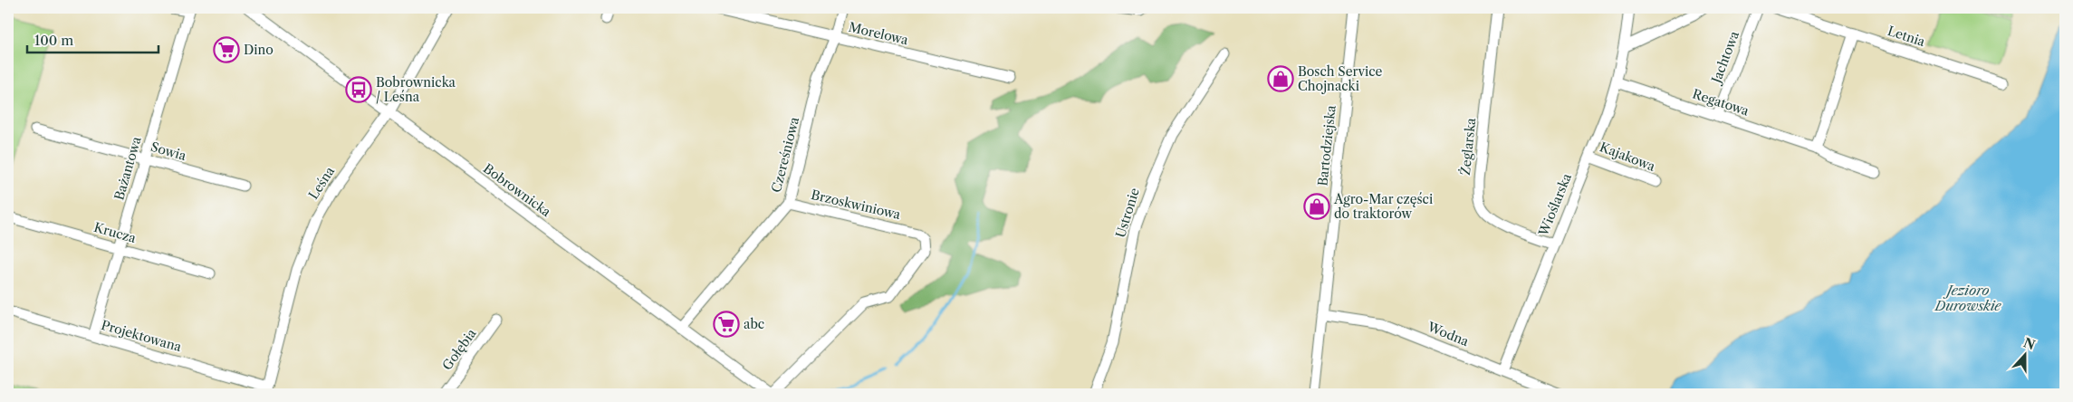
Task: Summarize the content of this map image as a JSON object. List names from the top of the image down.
{
  "streets": {
    "street": [
      "Morelowa",
      "Letnia",
      "Jachtowa",
      "Regatowa",
      "Bartodziejska",
      "Żeglarska",
      "Sowia",
      "Czereśniowa",
      "Kajakowa",
      "Bażantowa",
      "Leśna",
      "Bobrownicka",
      "Brzoskwiniowa",
      "Wioślarska",
      "Ustronie",
      "Krucza",
      "Wodna",
      "Projektowana",
      "Gołębia"
    ]
  },
  "crossings": [
    ["Morelowa", "Czereśniowa"],
    ["Jachtowa", "Regatowa"],
    ["Regatowa", "Wioślarska"],
    ["Bartodziejska", "Wodna"],
    ["Żeglarska", "Wioślarska"],
    ["Sowia", "Bażantowa"],
    ["Czereśniowa", "Bobrownicka"],
    ["Czereśniowa", "Brzoskwiniowa"],
    ["Kajakowa", "Wioślarska"],
    ["Bażantowa", "Krucza"],
    ["Bażantowa", "Projektowana"],
    ["Leśna", "Bobrownicka"],
    ["Leśna", "Projektowana"],
    ["Bobrownicka", "Brzoskwiniowa"],
    ["Wioślarska", "Wodna"]
  ],
  "water": ["Jezioro Durowskie"],
  "places": {
    "supermarket": ["Dino", "abc"],
    "shop": ["Bosch Service Chojnacki", "Agro-Mar części do traktorów"],
    "bus stop": ["Bobrownicka / Leśna"]
  },
  "scale_bar": "100 m",
  "north": "top"
}
